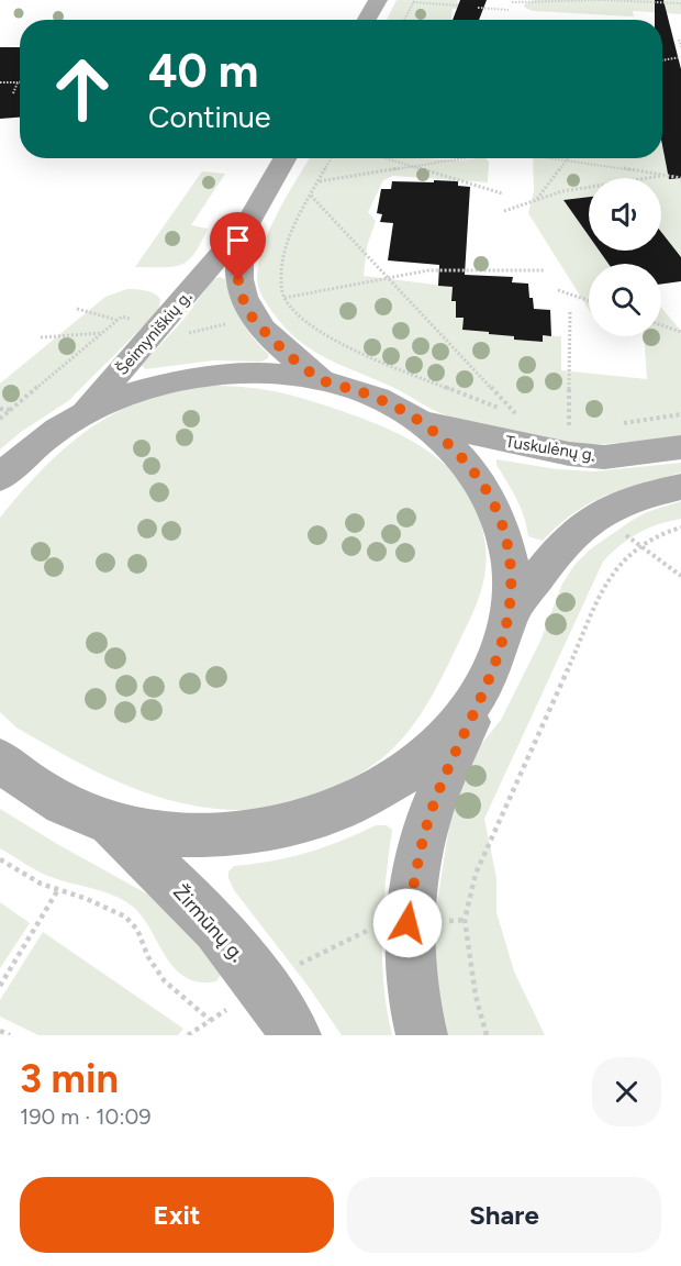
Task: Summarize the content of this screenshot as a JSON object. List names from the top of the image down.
{
  "streets": {
    "main road": ["Šeimyniškių g.", "Tuskulėnų g.", "Žirmūnų g."]
  },
  "page": {
    "turn": ["40 m", "Continue"],
    "heading": ["3 min", "190 m · 10:09"],
    "buttons": ["Exit", "Share"]
  }
}
